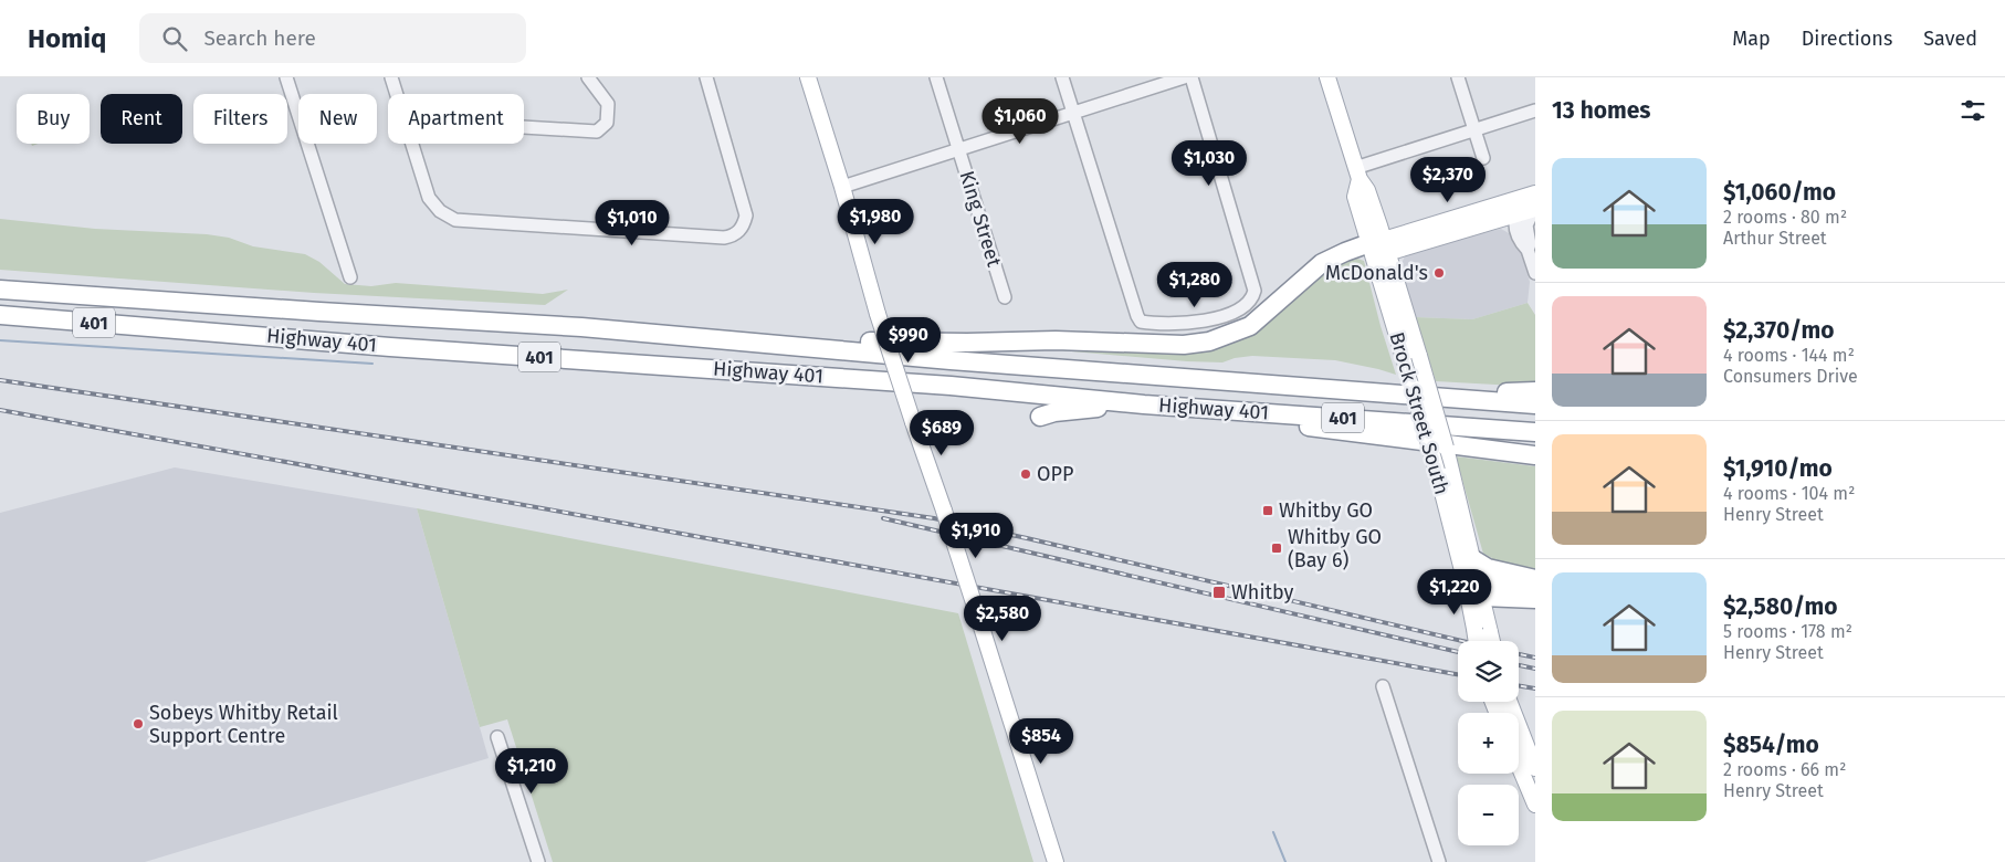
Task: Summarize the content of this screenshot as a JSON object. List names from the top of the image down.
{
  "streets": {
    "highway": ["401", "Highway 401"],
    "main road": ["Brock Street South"],
    "street": ["King Street"]
  },
  "places": {
    "other": ["McDonald's", "OPP", "Sobeys Whitby Retail Support Centre"],
    "transit": ["Whitby GO", "Whitby GO (Bay 6)", "Whitby"]
  },
  "page": {
    "header": "Homiq",
    "search": "Search here",
    "nav": ["Map", "Directions", "Saved"],
    "heading": "13 homes",
    "chip": [
      "Buy",
      "Rent",
      "Filters",
      "New",
      "Apartment"
    ],
    "price": [
      "$1,060",
      "$1,030",
      "$2,370",
      "$1,980",
      "$1,010",
      "$1,280",
      "$990",
      "$689",
      "$1,910",
      "$1,220",
      "$2,580",
      "$854",
      "$1,210"
    ],
    "list": [
      {
        "name": "$1,060/mo",
        "note": "2 rooms · 80 m² · Arthur Street"
      },
      {
        "name": "$2,370/mo",
        "note": "4 rooms · 144 m² · Consumers Drive"
      },
      {
        "name": "$1,910/mo",
        "note": "4 rooms · 104 m² · Henry Street"
      },
      {
        "name": "$2,580/mo",
        "note": "5 rooms · 178 m² · Henry Street"
      },
      {
        "name": "$854/mo",
        "note": "2 rooms · 66 m² · Henry Street"
      }
    ],
    "map_buttons": ["+", "−"]
  }
}
